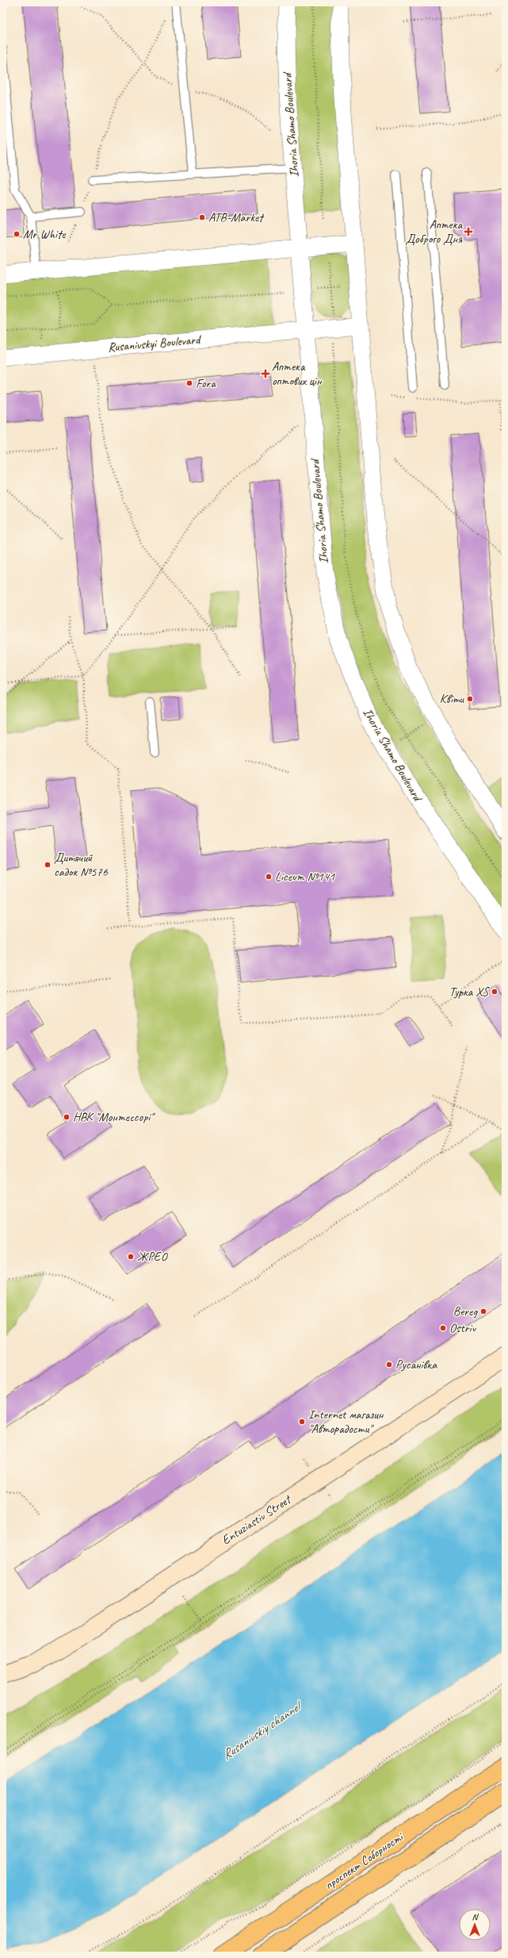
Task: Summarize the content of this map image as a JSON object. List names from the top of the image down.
{
  "streets": {
    "highway": ["проспект Соборності"],
    "street": ["Ihoria Shamo Boulevard", "Rusanivskyi Boulevard", "Entuziastiv Street"]
  },
  "crossings": [
    ["Ihoria Shamo Boulevard", "Rusanivskyi Boulevard"]
  ],
  "water": ["Rusanivskiy channel"],
  "places": {
    "other": [
      "ATB-Market",
      "Mr White",
      "Fora",
      "Квіти",
      "Дитячий садок №576",
      "Liceum №141",
      "Турка XS",
      "НВК \"Монтессорі\"",
      "ЖРЕО",
      "Bereg",
      "Ostriv",
      "Русанівка",
      "Internet магазин \"Авторадости\""
    ],
    "health": ["Аптека Доброго Дня", "Аптека оптових цін"]
  },
  "north": "top"
}
